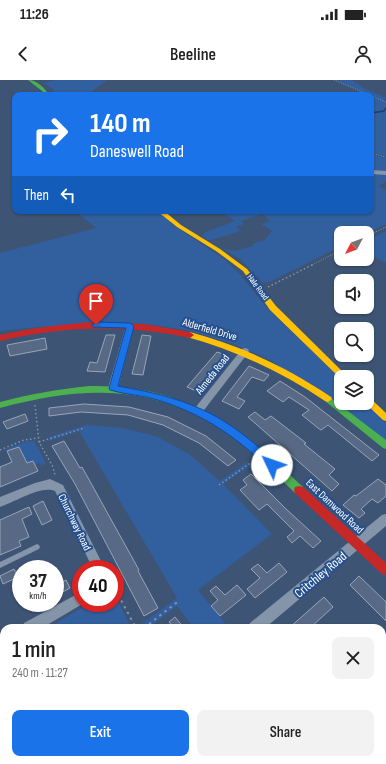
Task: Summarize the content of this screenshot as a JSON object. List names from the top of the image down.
{
  "streets": {
    "street": [
      "Hale Road",
      "Alderfield Drive",
      "Almeda Road",
      "East Damwood Road",
      "Churchway Road",
      "Critchley Road"
    ]
  },
  "crossings": [
    ["Alderfield Drive", "Almeda Road"],
    ["Almeda Road", "East Damwood Road"],
    ["East Damwood Road", "Critchley Road"]
  ],
  "north": "bottom left",
  "page": {
    "status": "11:26",
    "header": "Beeline",
    "turn": ["140 m", "Daneswell Road"],
    "then": "Then",
    "speed": "37 km/h",
    "limit": "40",
    "heading": ["1 min", "240 m · 11:27"],
    "buttons": ["Exit", "Share"]
  }
}
